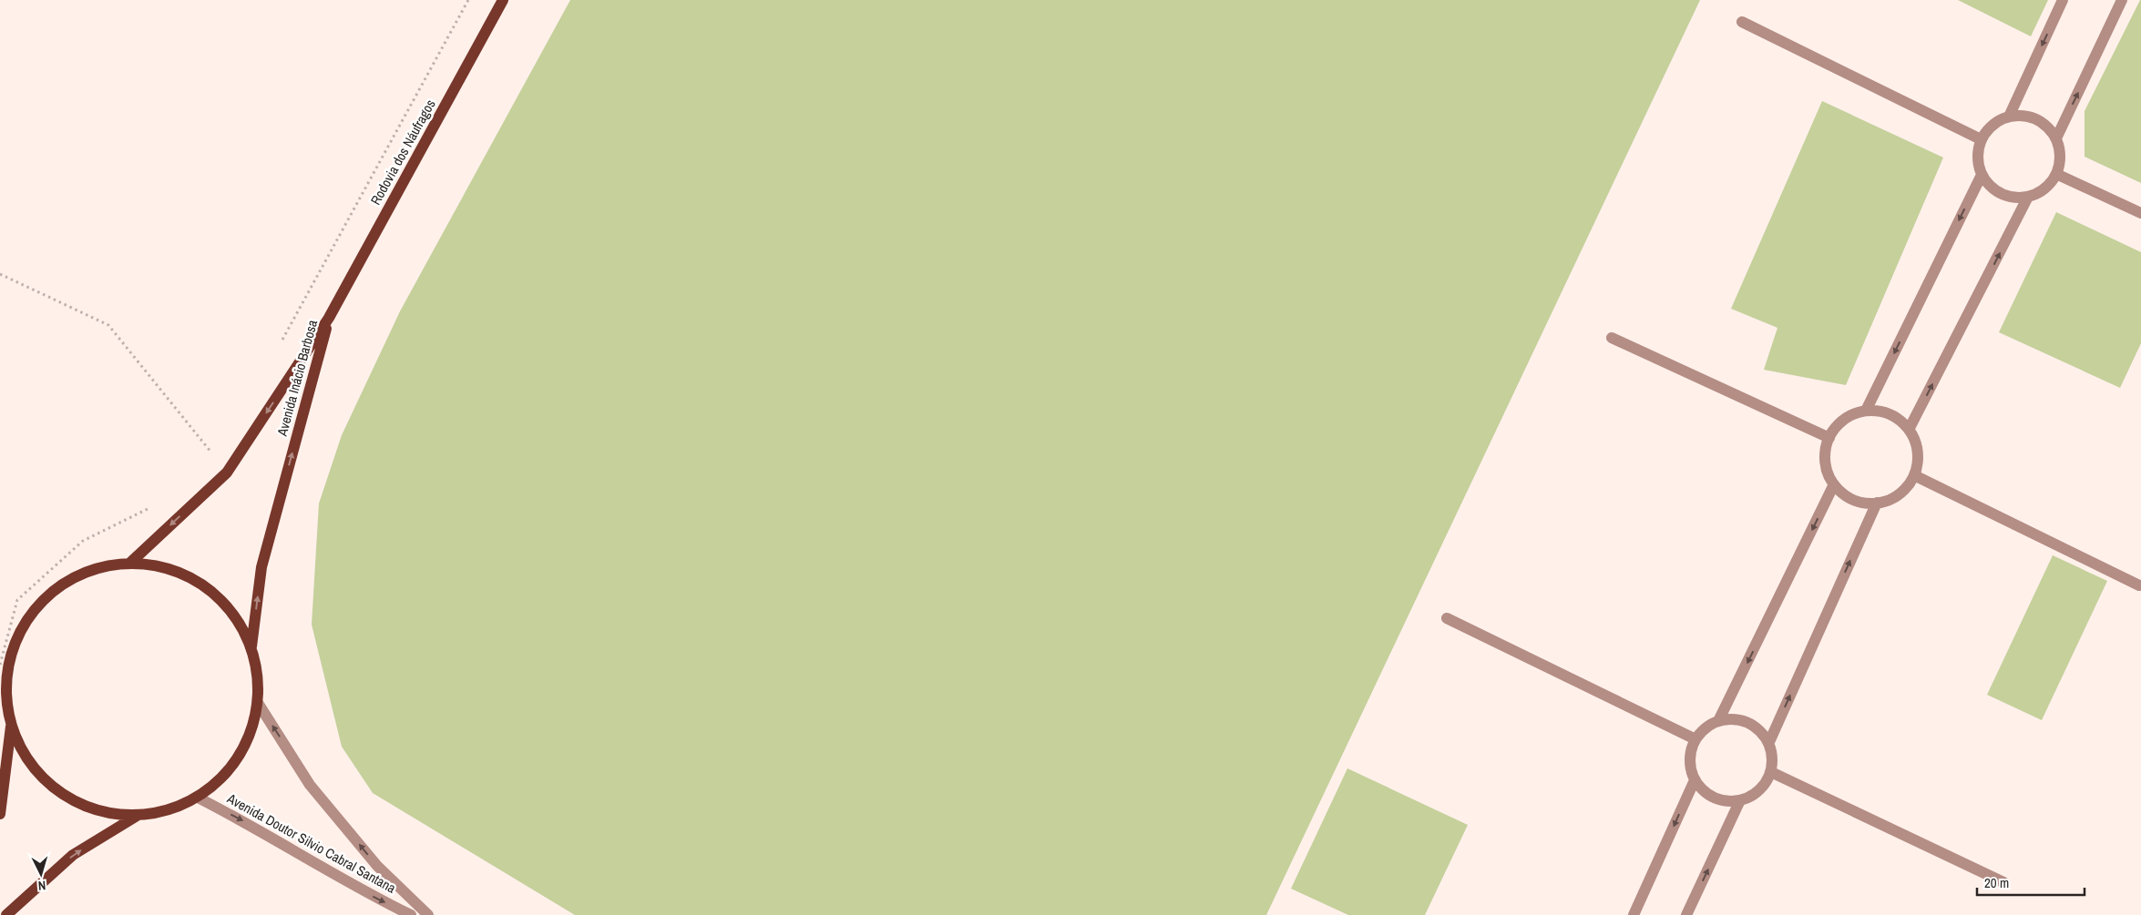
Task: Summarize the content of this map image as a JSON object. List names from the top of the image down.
{
  "streets": {
    "main road": ["Rodovia dos Náufragos", "Avenida Inácio Barbosa"],
    "street": ["Avenida Doutor Silvio Cabral Santana"]
  },
  "crossings": [
    ["Rodovia dos Náufragos", "Avenida Inácio Barbosa"]
  ],
  "scale_bar": "20 m",
  "north": "bottom"
}
